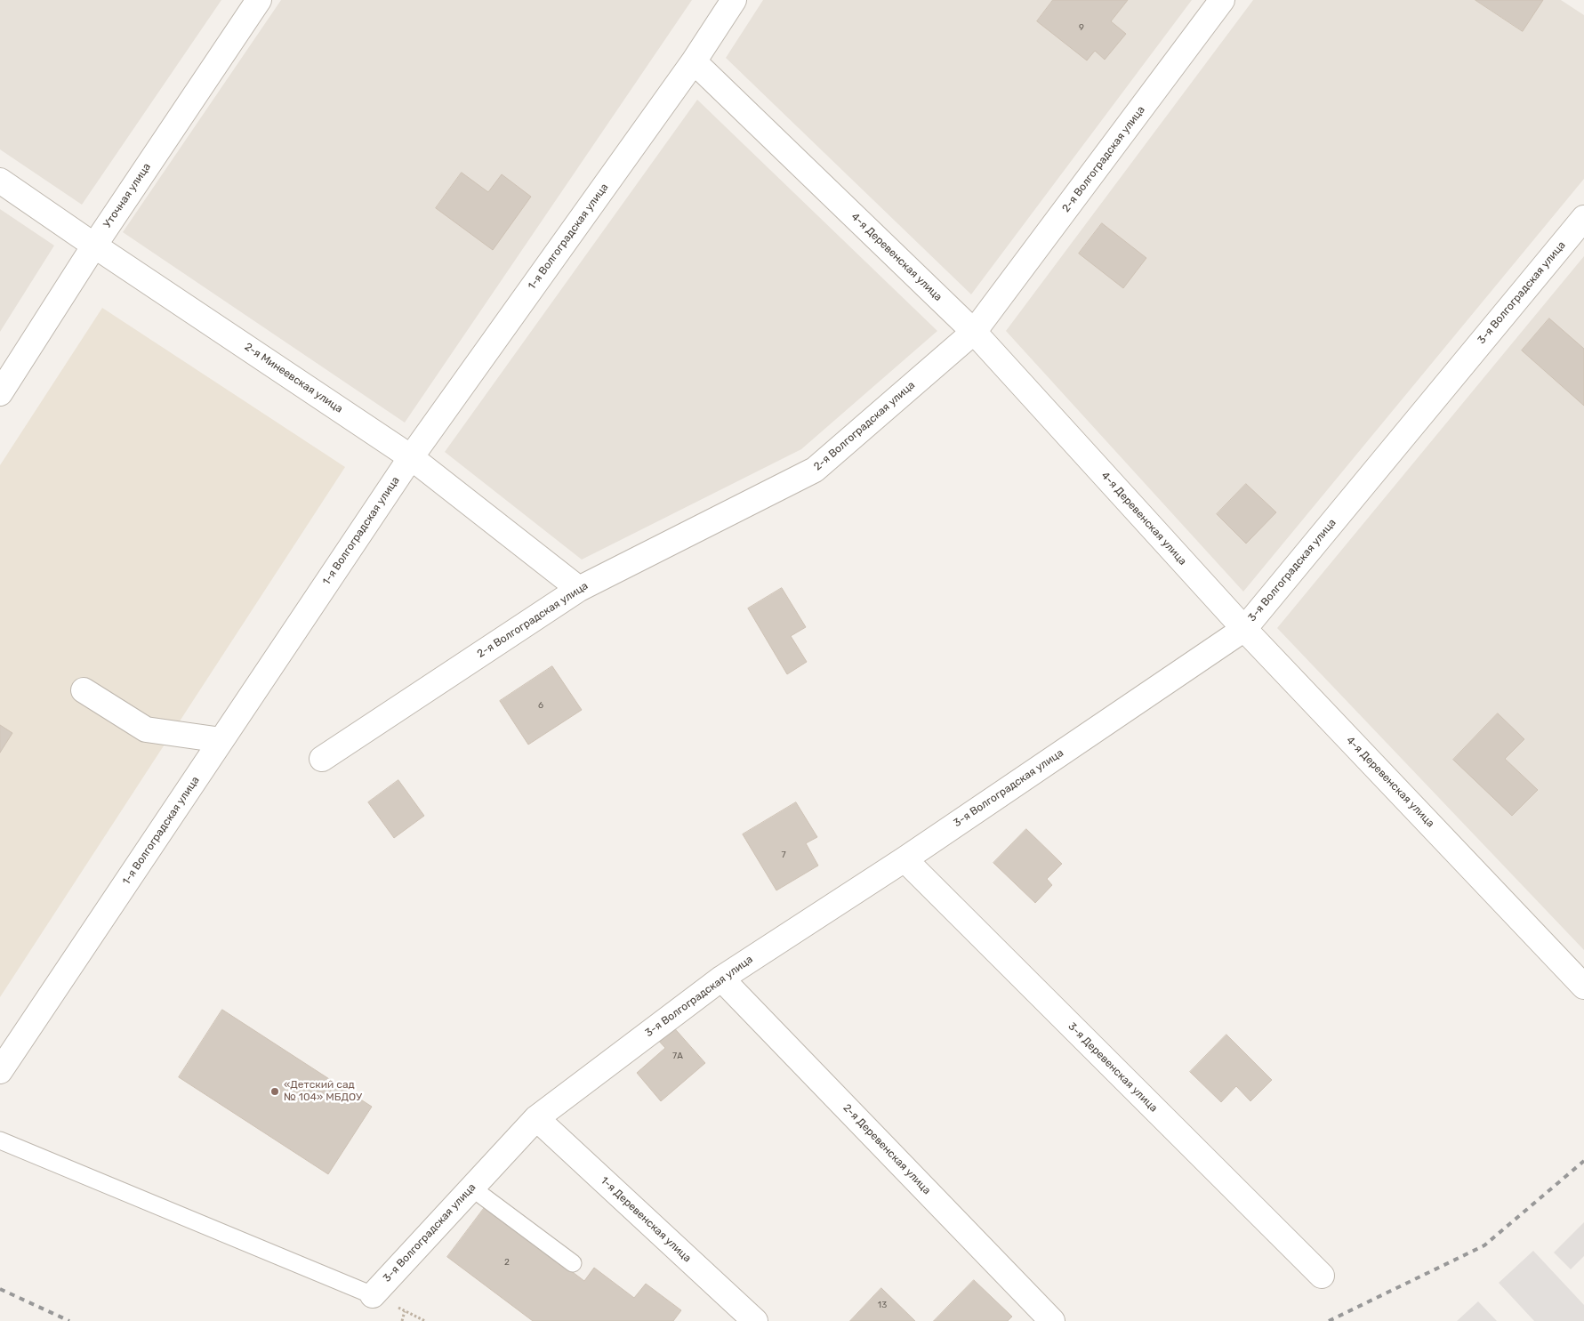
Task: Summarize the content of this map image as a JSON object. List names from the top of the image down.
{
  "streets": {
    "street": [
      "2-я Волгоградская улица",
      "Уточная улица",
      "1-я Волгоградская улица",
      "4-я Деревенская улица",
      "3-я Волгоградская улица",
      "2-я Минеевская улица",
      "3-я Деревенская улица",
      "2-я Деревенская улица",
      "1-я Деревенская улица"
    ]
  },
  "crossings": [
    ["2-я Волгоградская улица", "4-я Деревенская улица"],
    ["2-я Волгоградская улица", "2-я Минеевская улица"],
    ["Уточная улица", "2-я Минеевская улица"],
    ["1-я Волгоградская улица", "4-я Деревенская улица"],
    ["1-я Волгоградская улица", "2-я Минеевская улица"],
    ["4-я Деревенская улица", "3-я Волгоградская улица"],
    ["3-я Волгоградская улица", "3-я Деревенская улица"],
    ["3-я Волгоградская улица", "2-я Деревенская улица"],
    ["3-я Волгоградская улица", "1-я Деревенская улица"]
  ],
  "places": ["«Детский сад № 104» МБДОУ"],
  "house_numbers": [
    "9",
    "6",
    "7",
    "7А",
    "2",
    "13"
  ]
}
